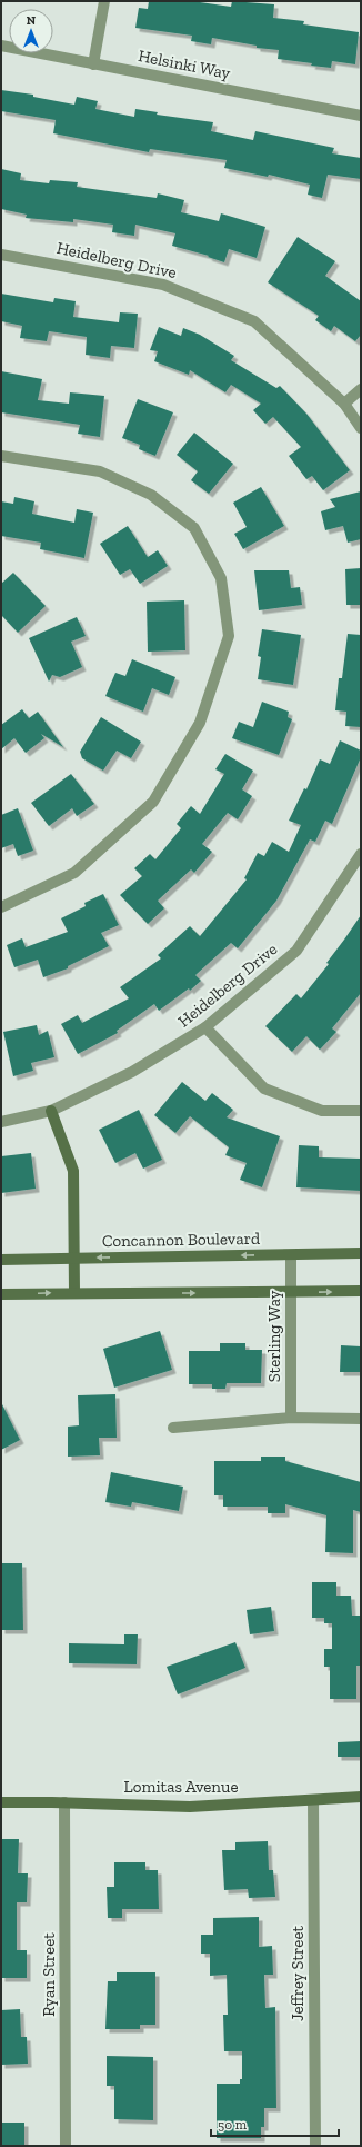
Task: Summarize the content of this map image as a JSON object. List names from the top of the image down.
{
  "streets": {
    "main road": ["Concannon Boulevard", "Lomitas Avenue"],
    "street": [
      "Helsinki Way",
      "Heidelberg Drive",
      "Sterling Way",
      "Jeffrey Street",
      "Ryan Street"
    ]
  },
  "crossings": [
    ["Concannon Boulevard", "Sterling Way"],
    ["Lomitas Avenue", "Jeffrey Street"],
    ["Lomitas Avenue", "Ryan Street"]
  ],
  "scale_bar": "50 m",
  "north": "top"
}
